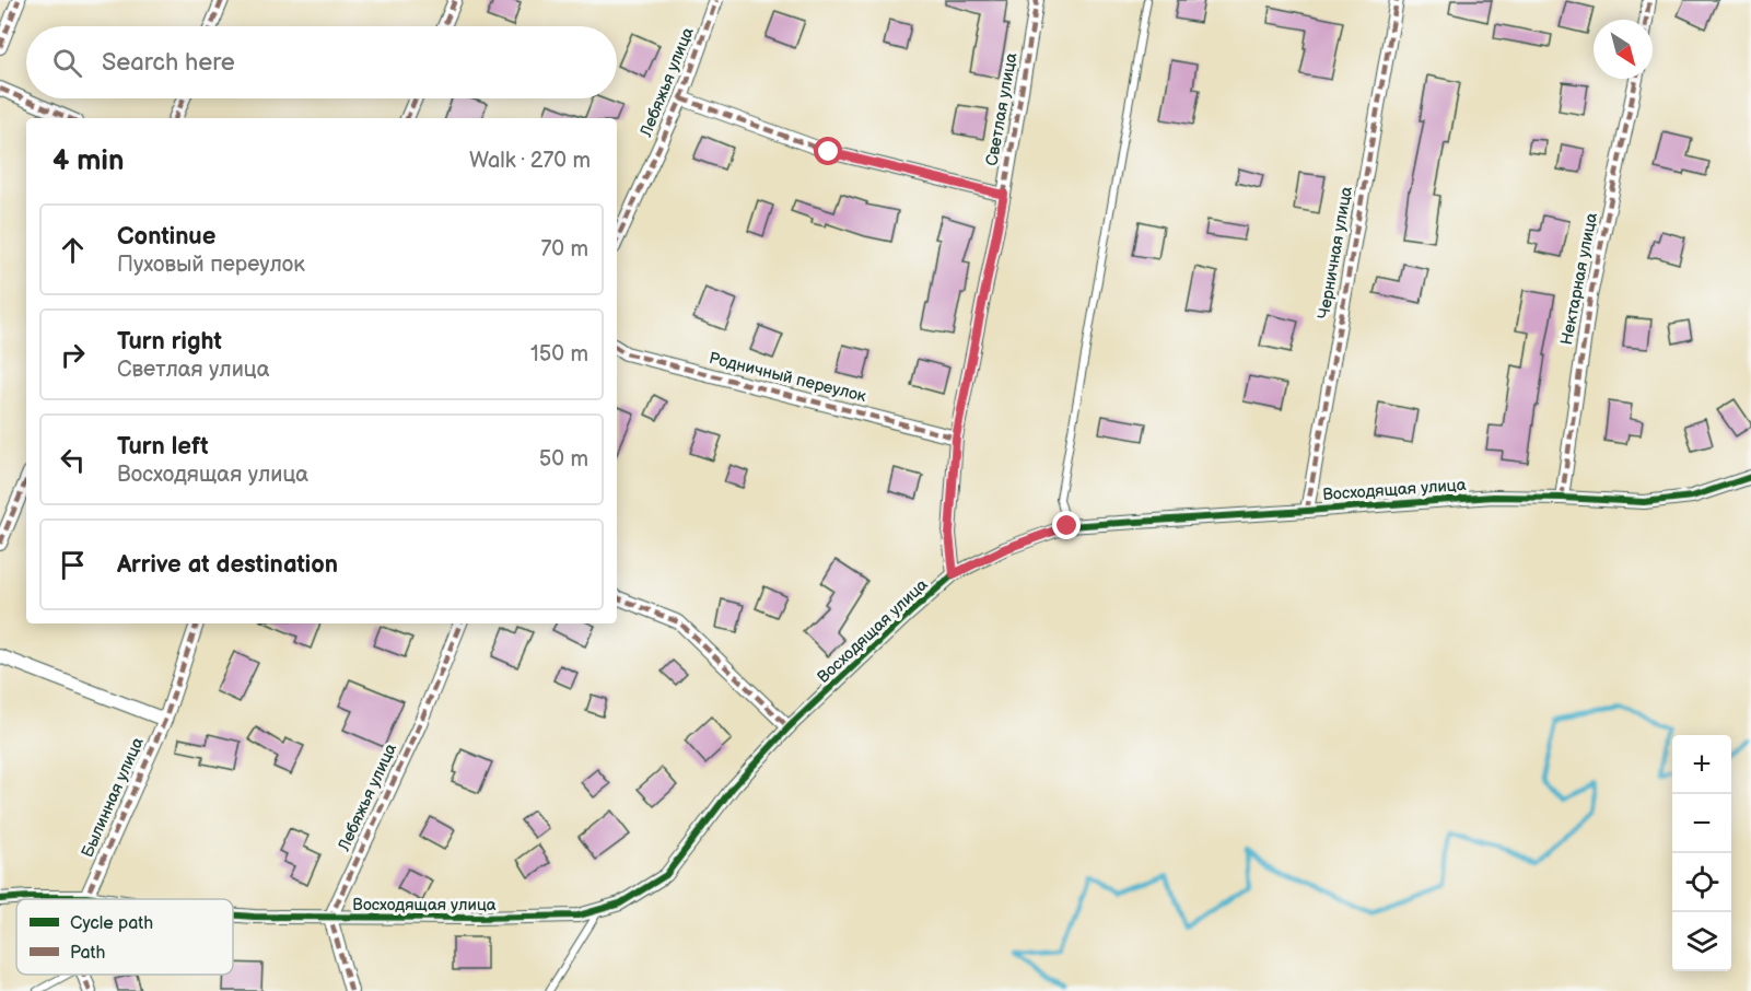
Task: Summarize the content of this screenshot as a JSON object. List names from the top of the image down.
{
  "streets": {
    "street": [
      "Лебяжья улица",
      "Светлая улица",
      "Черничная улица",
      "Нектарная улица",
      "Родничный переулок",
      "Восходящая улица",
      "Былинная улица"
    ]
  },
  "crossings": [
    ["Лебяжья улица", "Восходящая улица"],
    ["Светлая улица", "Родничный переулок"],
    ["Светлая улица", "Восходящая улица"],
    ["Черничная улица", "Восходящая улица"],
    ["Нектарная улица", "Восходящая улица"],
    ["Восходящая улица", "Былинная улица"]
  ],
  "legend": ["Cycle path", "Path"],
  "north": "bottom right",
  "page": {
    "search": "Search here",
    "heading": ["4 min", "Walk · 270 m"],
    "list": [
      ["Continue", "Пуховый переулок", "70 m"],
      ["Turn right", "Светлая улица", "150 m"],
      ["Turn left", "Восходящая улица", "50 m"],
      "Arrive at destination"
    ],
    "map_buttons": ["+", "−"]
  }
}
